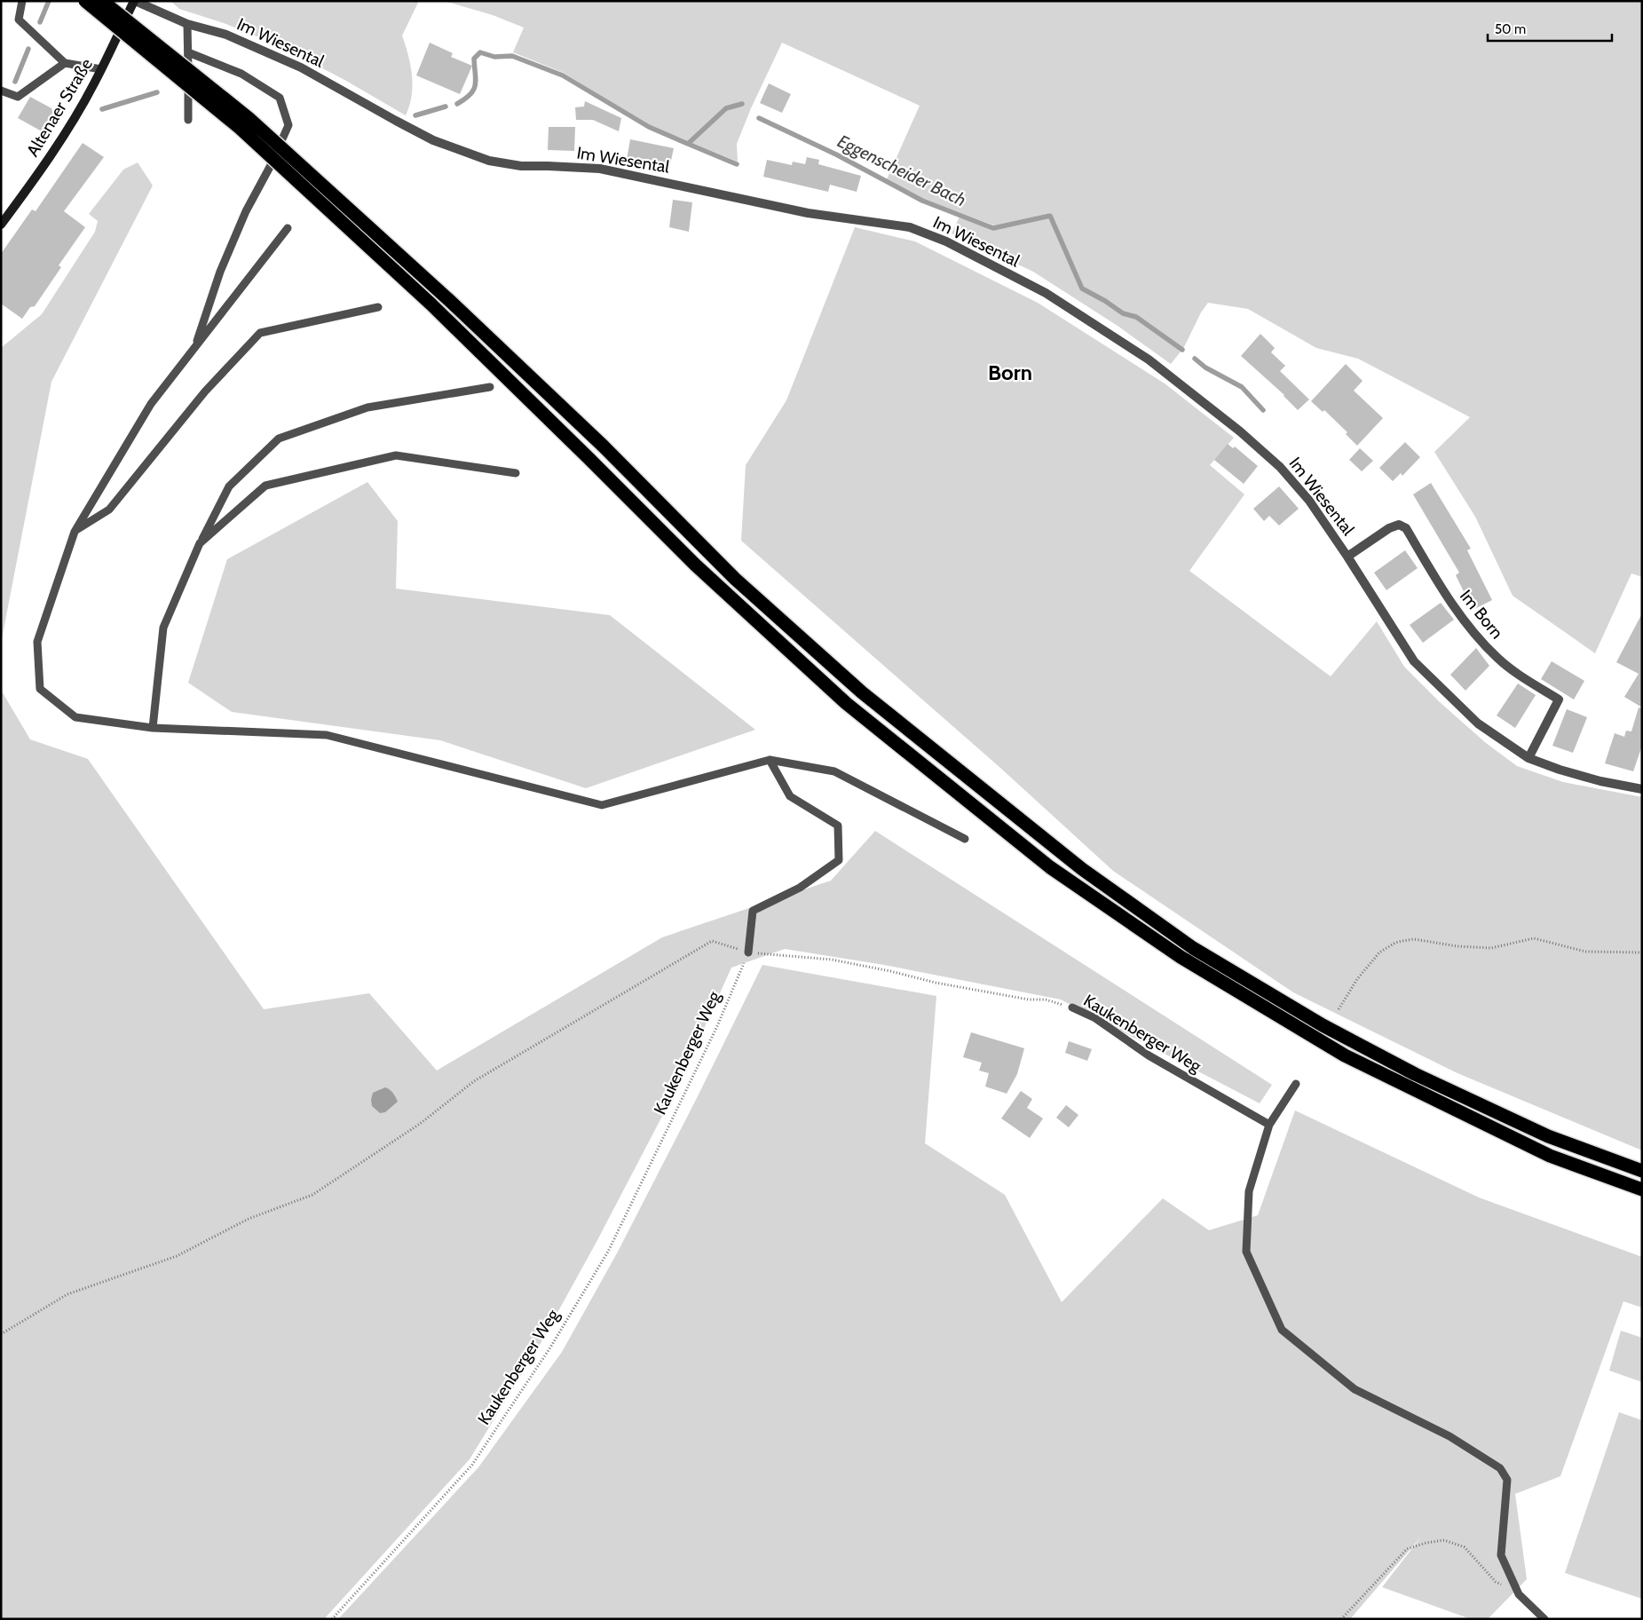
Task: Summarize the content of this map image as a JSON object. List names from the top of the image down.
{
  "streets": {
    "main road": ["Altenaer Straße"],
    "street": ["Im Wiesental", "Im Born"],
    "lane": ["Kaukenberger Weg"]
  },
  "crossings": [
    ["Im Wiesental", "Altenaer Straße"],
    ["Im Wiesental", "Im Born"]
  ],
  "districts": ["Born"],
  "water": ["Eggenscheider Bach"],
  "scale_bar": "50 m"
}
